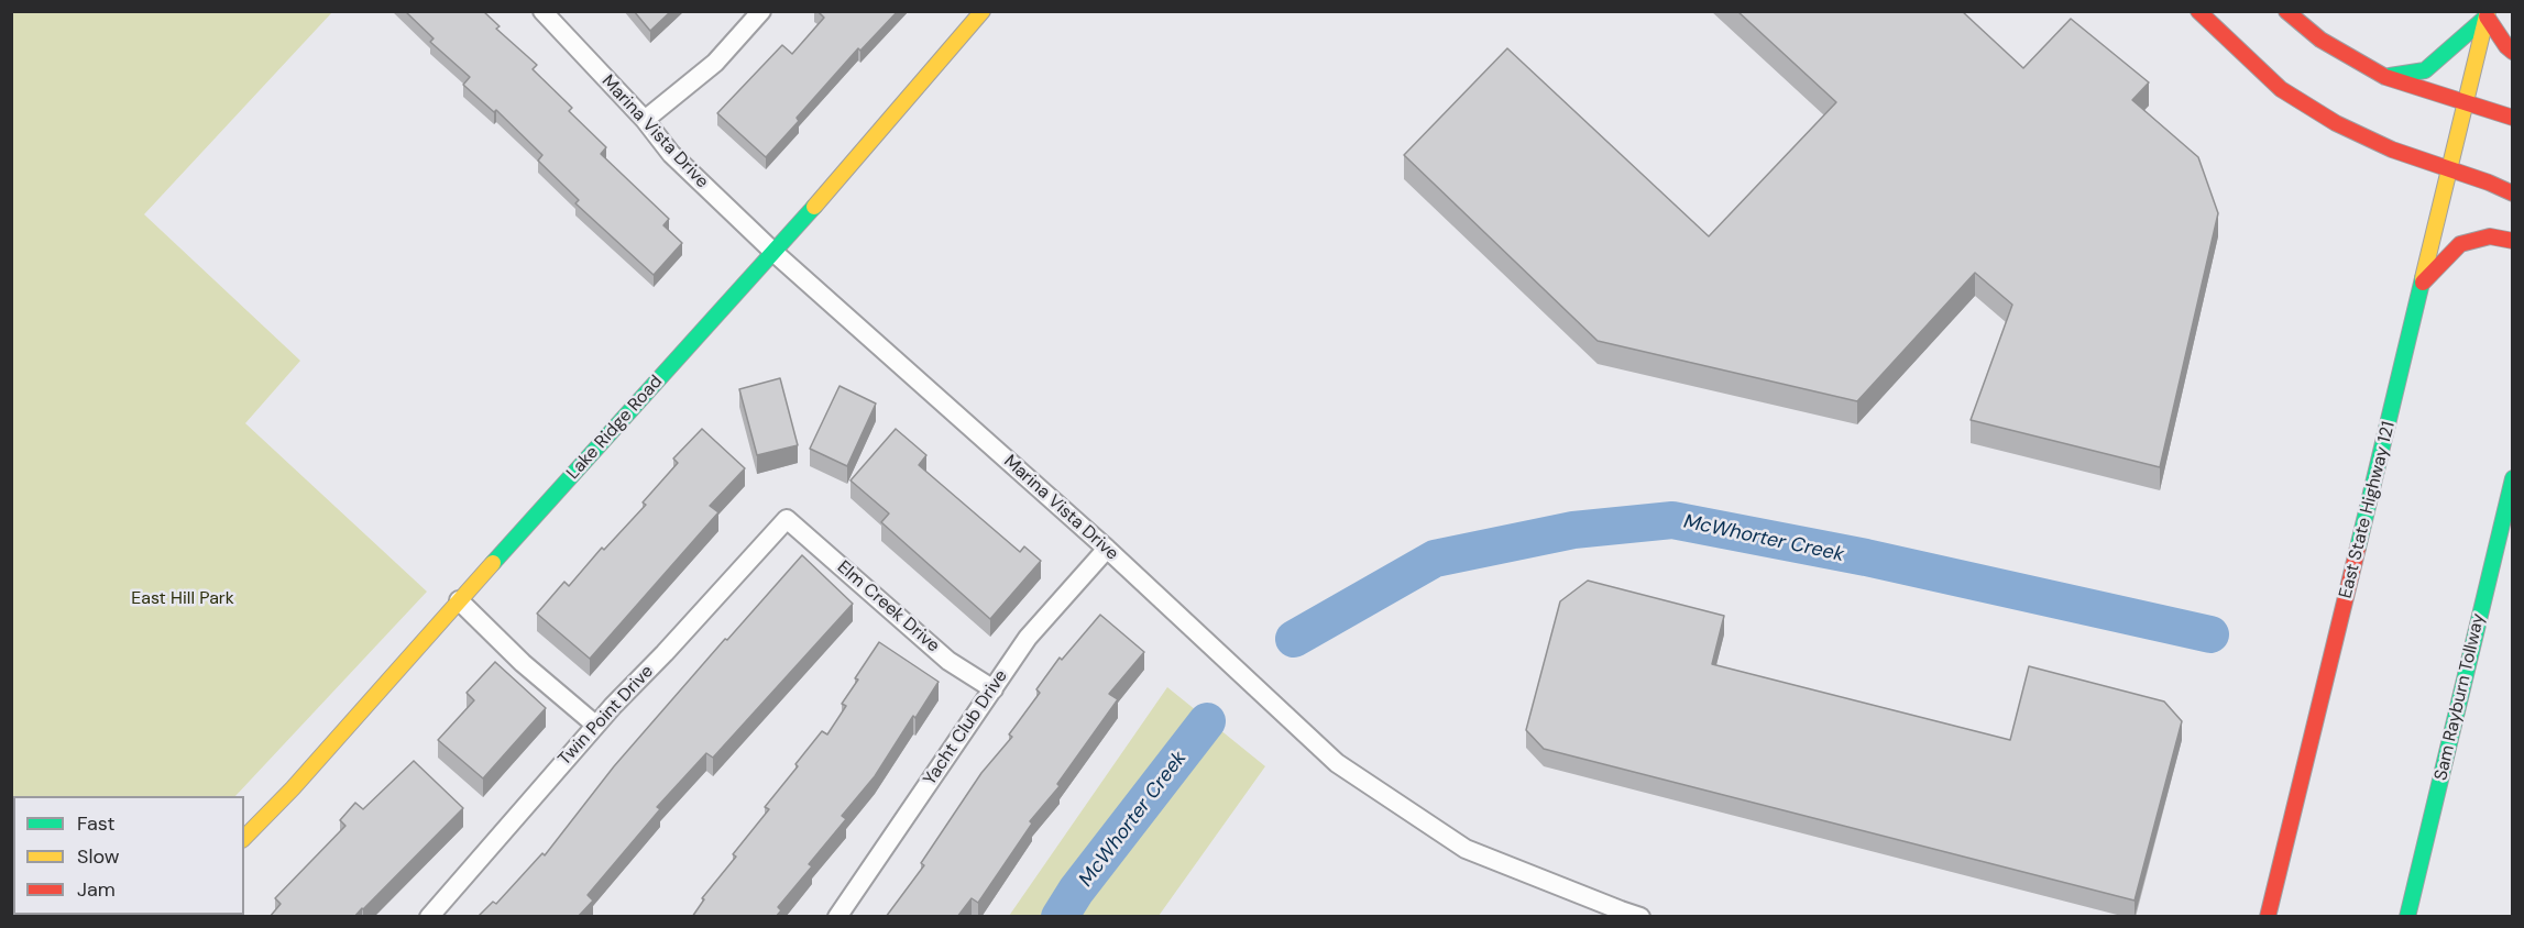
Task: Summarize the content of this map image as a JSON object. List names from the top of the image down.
{
  "streets": {
    "main road": ["Lake Ridge Road", "East State Highway 121", "Sam Rayburn Tollway"],
    "street": [
      "Marina Vista Drive",
      "Elm Creek Drive",
      "Twin Point Drive",
      "Yacht Club Drive"
    ]
  },
  "crossings": [
    ["Marina Vista Drive", "Lake Ridge Road"],
    ["Marina Vista Drive", "Yacht Club Drive"],
    ["Elm Creek Drive", "Twin Point Drive"],
    ["Elm Creek Drive", "Yacht Club Drive"]
  ],
  "water": ["McWhorter Creek"],
  "parks": ["East Hill Park"],
  "legend": ["Fast", "Slow", "Jam"]
}
